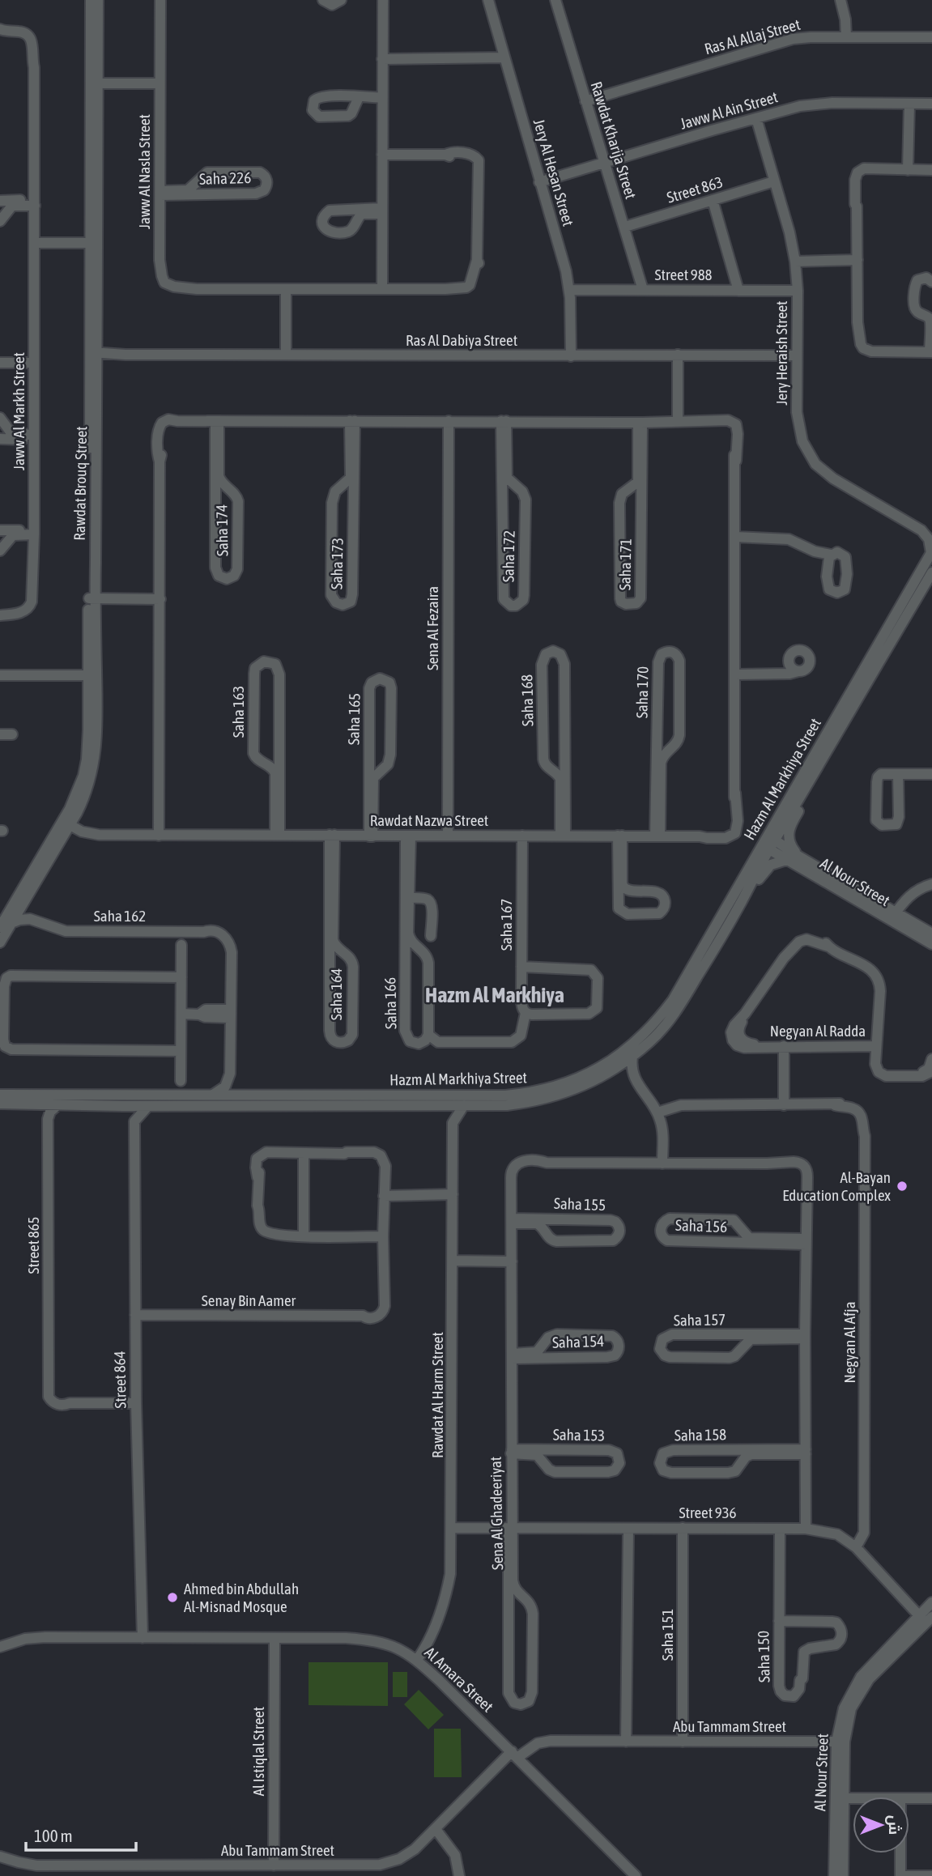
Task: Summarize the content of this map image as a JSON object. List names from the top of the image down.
{
  "streets": {
    "street": [
      "Ras Al Allaj Street",
      "Jaww Al Ain Street",
      "Rawdat Kharija Street",
      "Jaww Al Nasla Street",
      "Jery Al Hesan Street",
      "Saha 226",
      "Street 863",
      "Street 988",
      "Ras Al Dabiya Street",
      "Jery Heraish Street",
      "Jaww Al Markh Street",
      "Rawdat Brouq Street",
      "Saha 174",
      "Saha 172",
      "Saha 173",
      "Saha 171",
      "Sena Al Fezaira",
      "Saha 170",
      "Saha 168",
      "Saha 163",
      "Saha 165",
      "Hazm Al Markhiya Street",
      "Rawdat Nazwa Street",
      "Al Nour Street",
      "Saha 162",
      "Saha 167",
      "Saha 164",
      "Saha 166",
      "Negyan Al Radda",
      "Saha 155",
      "Saha 156",
      "Street 865",
      "Senay Bin Aamer",
      "Saha 157",
      "Saha 154",
      "Negyan Al Afja",
      "Street 864",
      "Rawdat Al Harm Street",
      "Saha 153",
      "Saha 158",
      "Street 936",
      "Sena Al Ghadeeriyat",
      "Saha 151",
      "Saha 150",
      "Al Amara Street",
      "Abu Tammam Street",
      "Al Istiqlal Street"
    ]
  },
  "crossings": [
    ["Ras Al Allaj Street", "Rawdat Kharija Street"],
    ["Jaww Al Ain Street", "Rawdat Kharija Street"],
    ["Jaww Al Ain Street", "Jery Al Hesan Street"],
    ["Jaww Al Ain Street", "Jery Heraish Street"],
    ["Rawdat Kharija Street", "Street 863"],
    ["Rawdat Kharija Street", "Street 988"],
    ["Jaww Al Nasla Street", "Saha 226"],
    ["Jery Al Hesan Street", "Street 988"],
    ["Jery Al Hesan Street", "Ras Al Dabiya Street"],
    ["Street 863", "Jery Heraish Street"],
    ["Street 988", "Jery Heraish Street"],
    ["Ras Al Dabiya Street", "Jery Heraish Street"],
    ["Ras Al Dabiya Street", "Rawdat Brouq Street"],
    ["Jery Heraish Street", "Hazm Al Markhiya Street"],
    ["Rawdat Brouq Street", "Rawdat Nazwa Street"],
    ["Rawdat Brouq Street", "Saha 162"],
    ["Saha 174", "Rawdat Nazwa Street"],
    ["Saha 172", "Rawdat Nazwa Street"],
    ["Saha 173", "Rawdat Nazwa Street"],
    ["Saha 171", "Rawdat Nazwa Street"],
    ["Sena Al Fezaira", "Rawdat Nazwa Street"],
    ["Saha 170", "Rawdat Nazwa Street"],
    ["Saha 168", "Rawdat Nazwa Street"],
    ["Saha 163", "Rawdat Nazwa Street"],
    ["Saha 165", "Rawdat Nazwa Street"],
    ["Hazm Al Markhiya Street", "Al Nour Street"],
    ["Hazm Al Markhiya Street", "Saha 162"],
    ["Rawdat Nazwa Street", "Saha 167"],
    ["Rawdat Nazwa Street", "Saha 164"],
    ["Rawdat Nazwa Street", "Saha 166"],
    ["Al Nour Street", "Street 936"],
    ["Al Nour Street", "Abu Tammam Street"],
    ["Saha 167", "Saha 166"],
    ["Saha 155", "Sena Al Ghadeeriyat"],
    ["Saha 156", "Sena Al Ghadeeriyat"],
    ["Street 865", "Street 864"],
    ["Senay Bin Aamer", "Street 864"],
    ["Saha 157", "Sena Al Ghadeeriyat"],
    ["Saha 154", "Sena Al Ghadeeriyat"],
    ["Negyan Al Afja", "Street 936"],
    ["Street 864", "Al Amara Street"],
    ["Rawdat Al Harm Street", "Street 936"],
    ["Rawdat Al Harm Street", "Al Amara Street"],
    ["Saha 153", "Sena Al Ghadeeriyat"],
    ["Saha 158", "Sena Al Ghadeeriyat"],
    ["Street 936", "Sena Al Ghadeeriyat"],
    ["Street 936", "Saha 151"],
    ["Street 936", "Saha 150"],
    ["Saha 151", "Abu Tammam Street"],
    ["Al Amara Street", "Abu Tammam Street"],
    ["Al Amara Street", "Al Istiqlal Street"],
    ["Abu Tammam Street", "Al Istiqlal Street"]
  ],
  "districts": ["Hazm Al Markhiya"],
  "places": ["Al-Bayan Education Complex", "Ahmed bin Abdullah Al-Misnad Mosque"],
  "scale_bar": "100 m",
  "north": "right"
}
